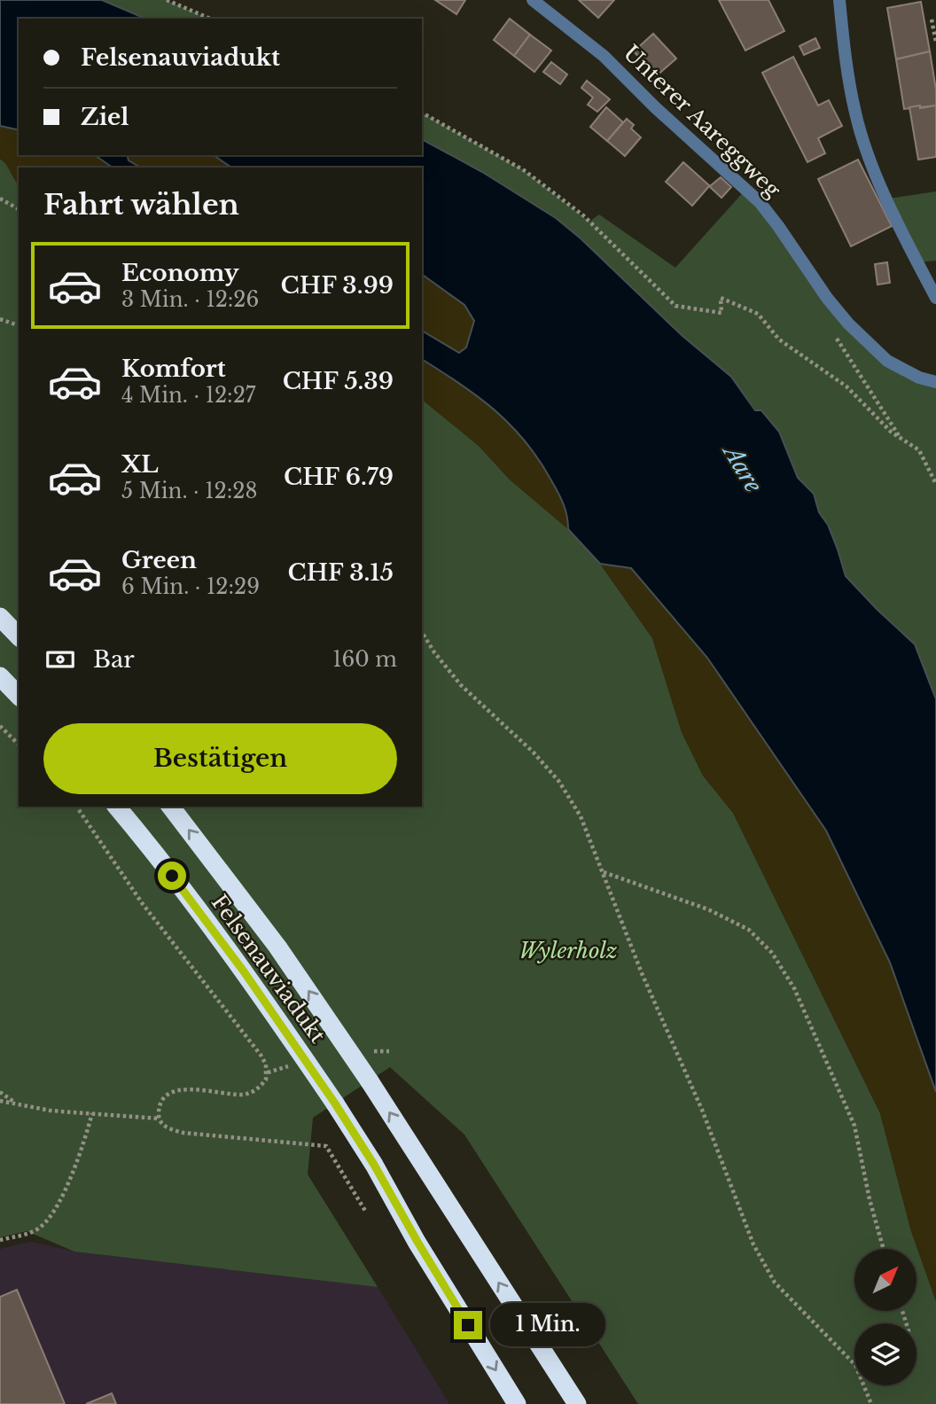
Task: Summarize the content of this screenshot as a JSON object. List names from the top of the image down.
{
  "streets": {
    "highway": ["Felsenauviadukt"],
    "street": ["Unterer Aareggweg"]
  },
  "water": ["Aare"],
  "parks": ["Wylerholz"],
  "north": "top right",
  "page": {
    "banner": ["Felsenauviadukt", "Ziel"],
    "heading": "Fahrt wählen",
    "list": [
      {
        "name": "Economy",
        "note": "3 Min. · 12:26",
        "value": "CHF 3.99"
      },
      {
        "name": "Komfort",
        "note": "4 Min. · 12:27",
        "value": "CHF 5.39"
      },
      {
        "name": "XL",
        "note": "5 Min. · 12:28",
        "value": "CHF 6.79"
      },
      {
        "name": "Green",
        "note": "6 Min. · 12:29",
        "value": "CHF 3.15"
      }
    ],
    "pay": ["Bar", "160 m"],
    "buttons": "Bestätigen",
    "bubble": "1 Min."
  }
}
